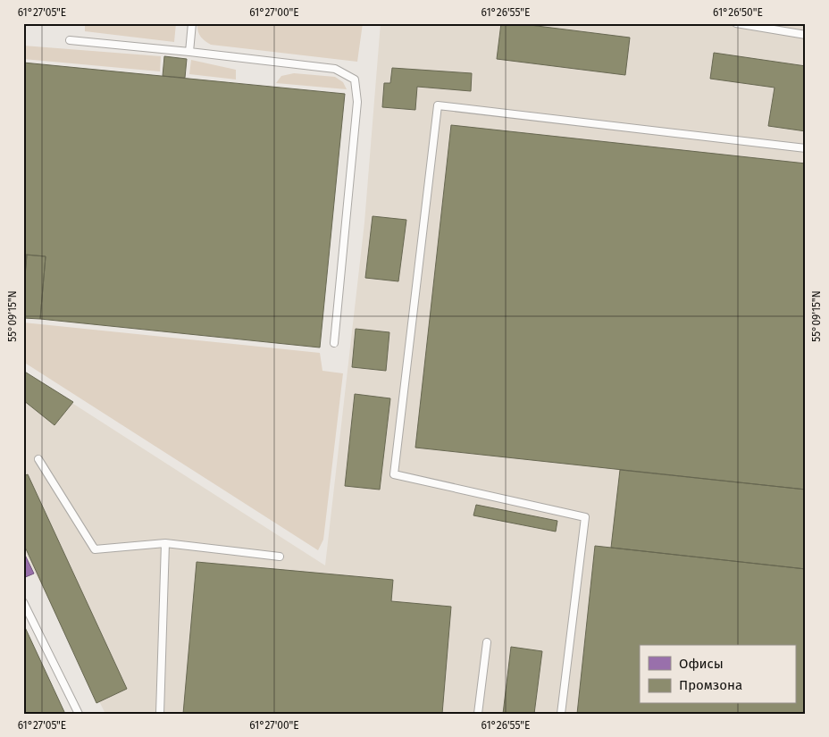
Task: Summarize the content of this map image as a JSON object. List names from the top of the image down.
{
  "legend": ["Офисы", "Промзона"],
  "coordinates": [
    "61°27'05\"E",
    "61°27'00\"E",
    "61°26'55\"E",
    "61°26'50\"E",
    "55°09'15\"N"
  ]
}
